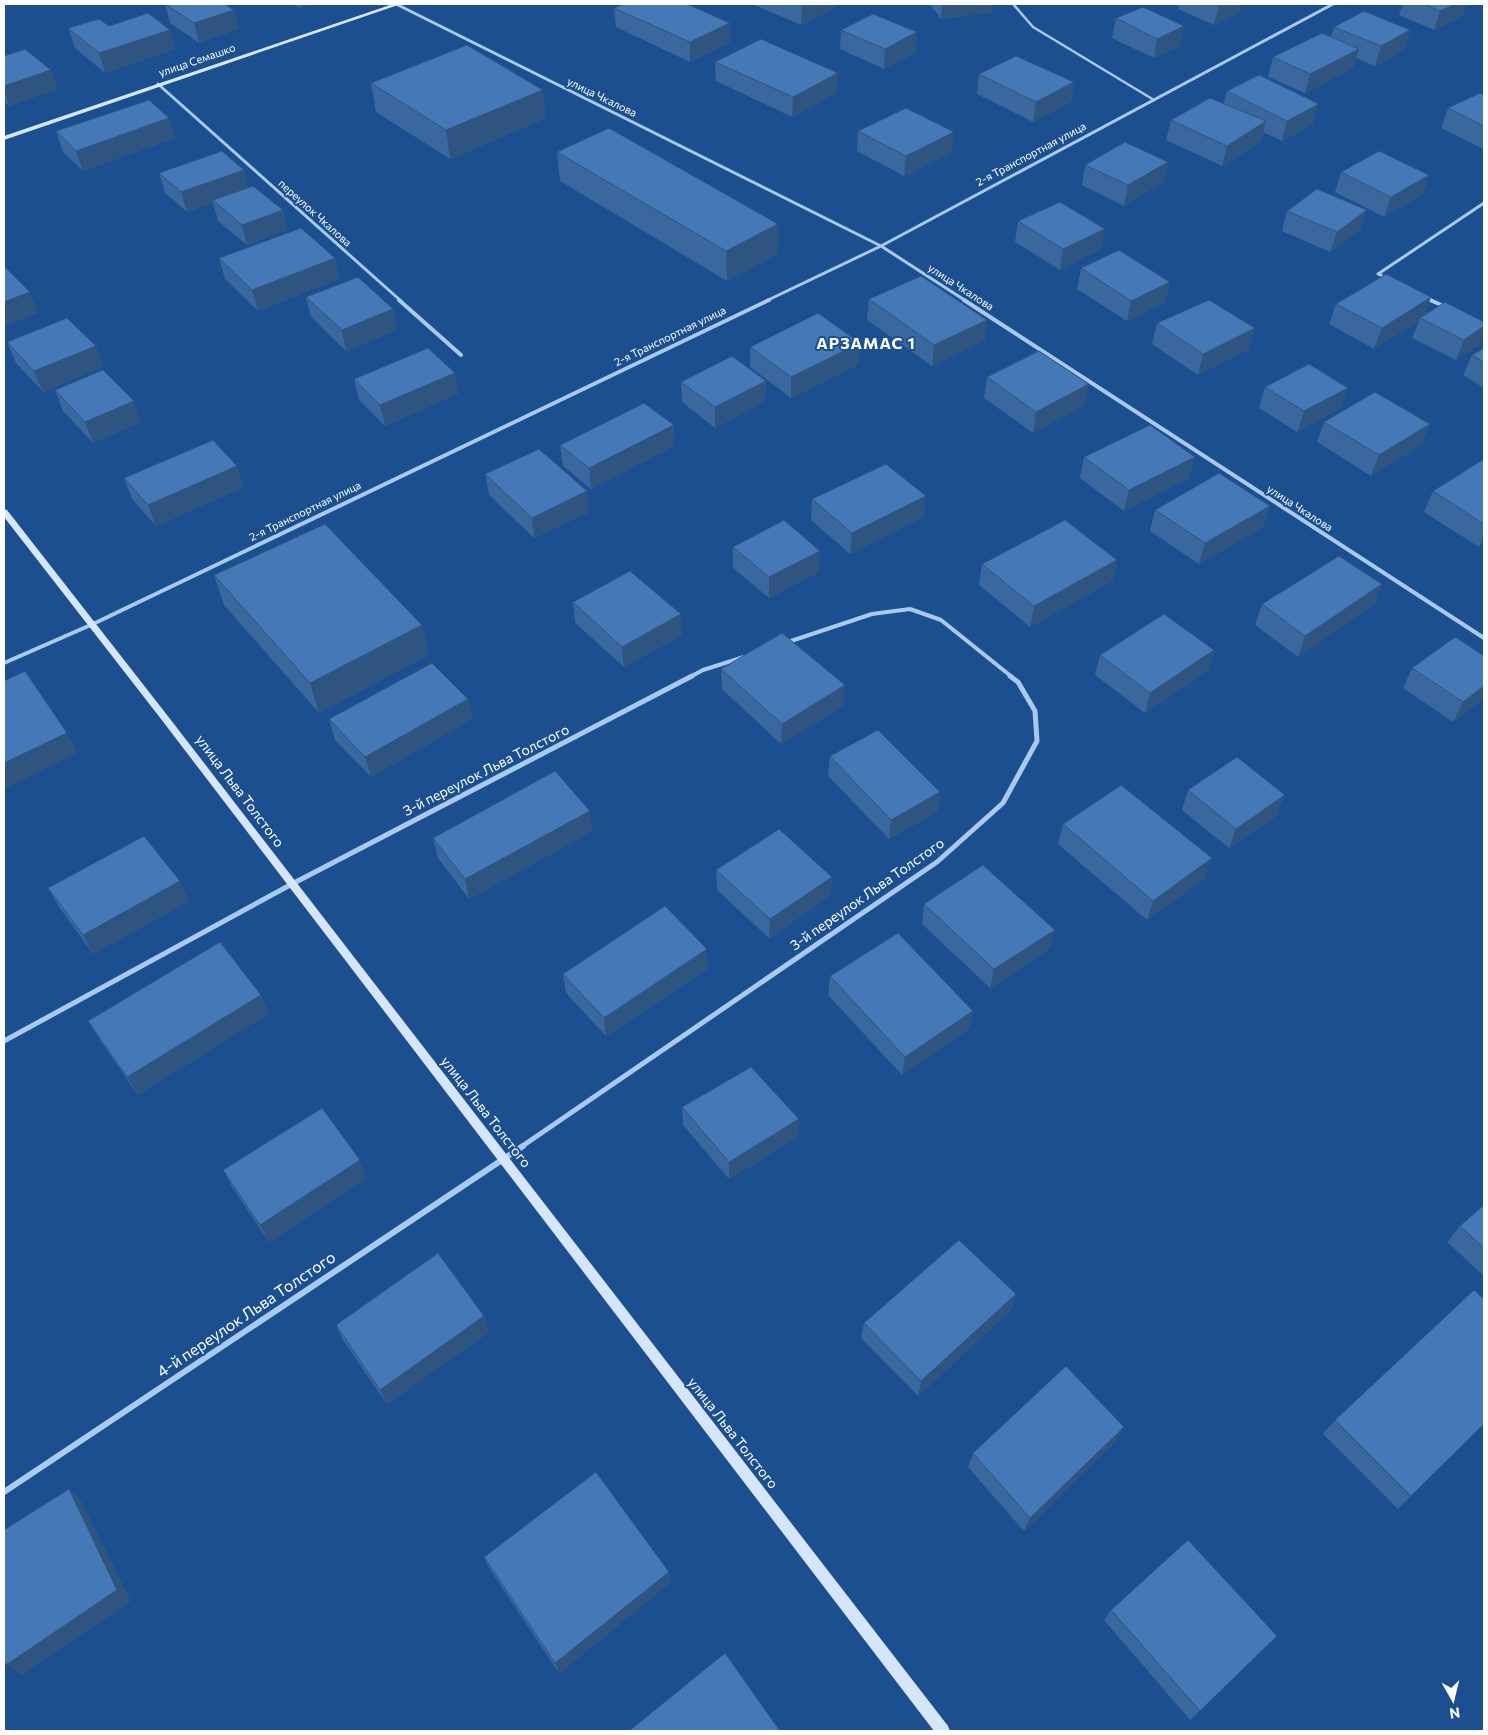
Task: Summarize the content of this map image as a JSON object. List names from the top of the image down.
{
  "streets": {
    "street": [
      "улица Семашко",
      "улица Чкалова",
      "2-я Транспортная улица",
      "переулок Чкалова",
      "3-й переулок Льва Толстого",
      "улица Льва Толстого",
      "4-й переулок Льва Толстого"
    ]
  },
  "crossings": [
    ["улица Семашко", "улица Чкалова"],
    ["улица Семашко", "переулок Чкалова"],
    ["улица Чкалова", "2-я Транспортная улица"],
    ["2-я Транспортная улица", "улица Льва Толстого"],
    ["3-й переулок Льва Толстого", "улица Льва Толстого"],
    ["3-й переулок Льва Толстого", "4-й переулок Льва Толстого"],
    ["улица Льва Толстого", "4-й переулок Льва Толстого"]
  ],
  "districts": ["АРЗАМАС 1"],
  "north": "bottom"
}
